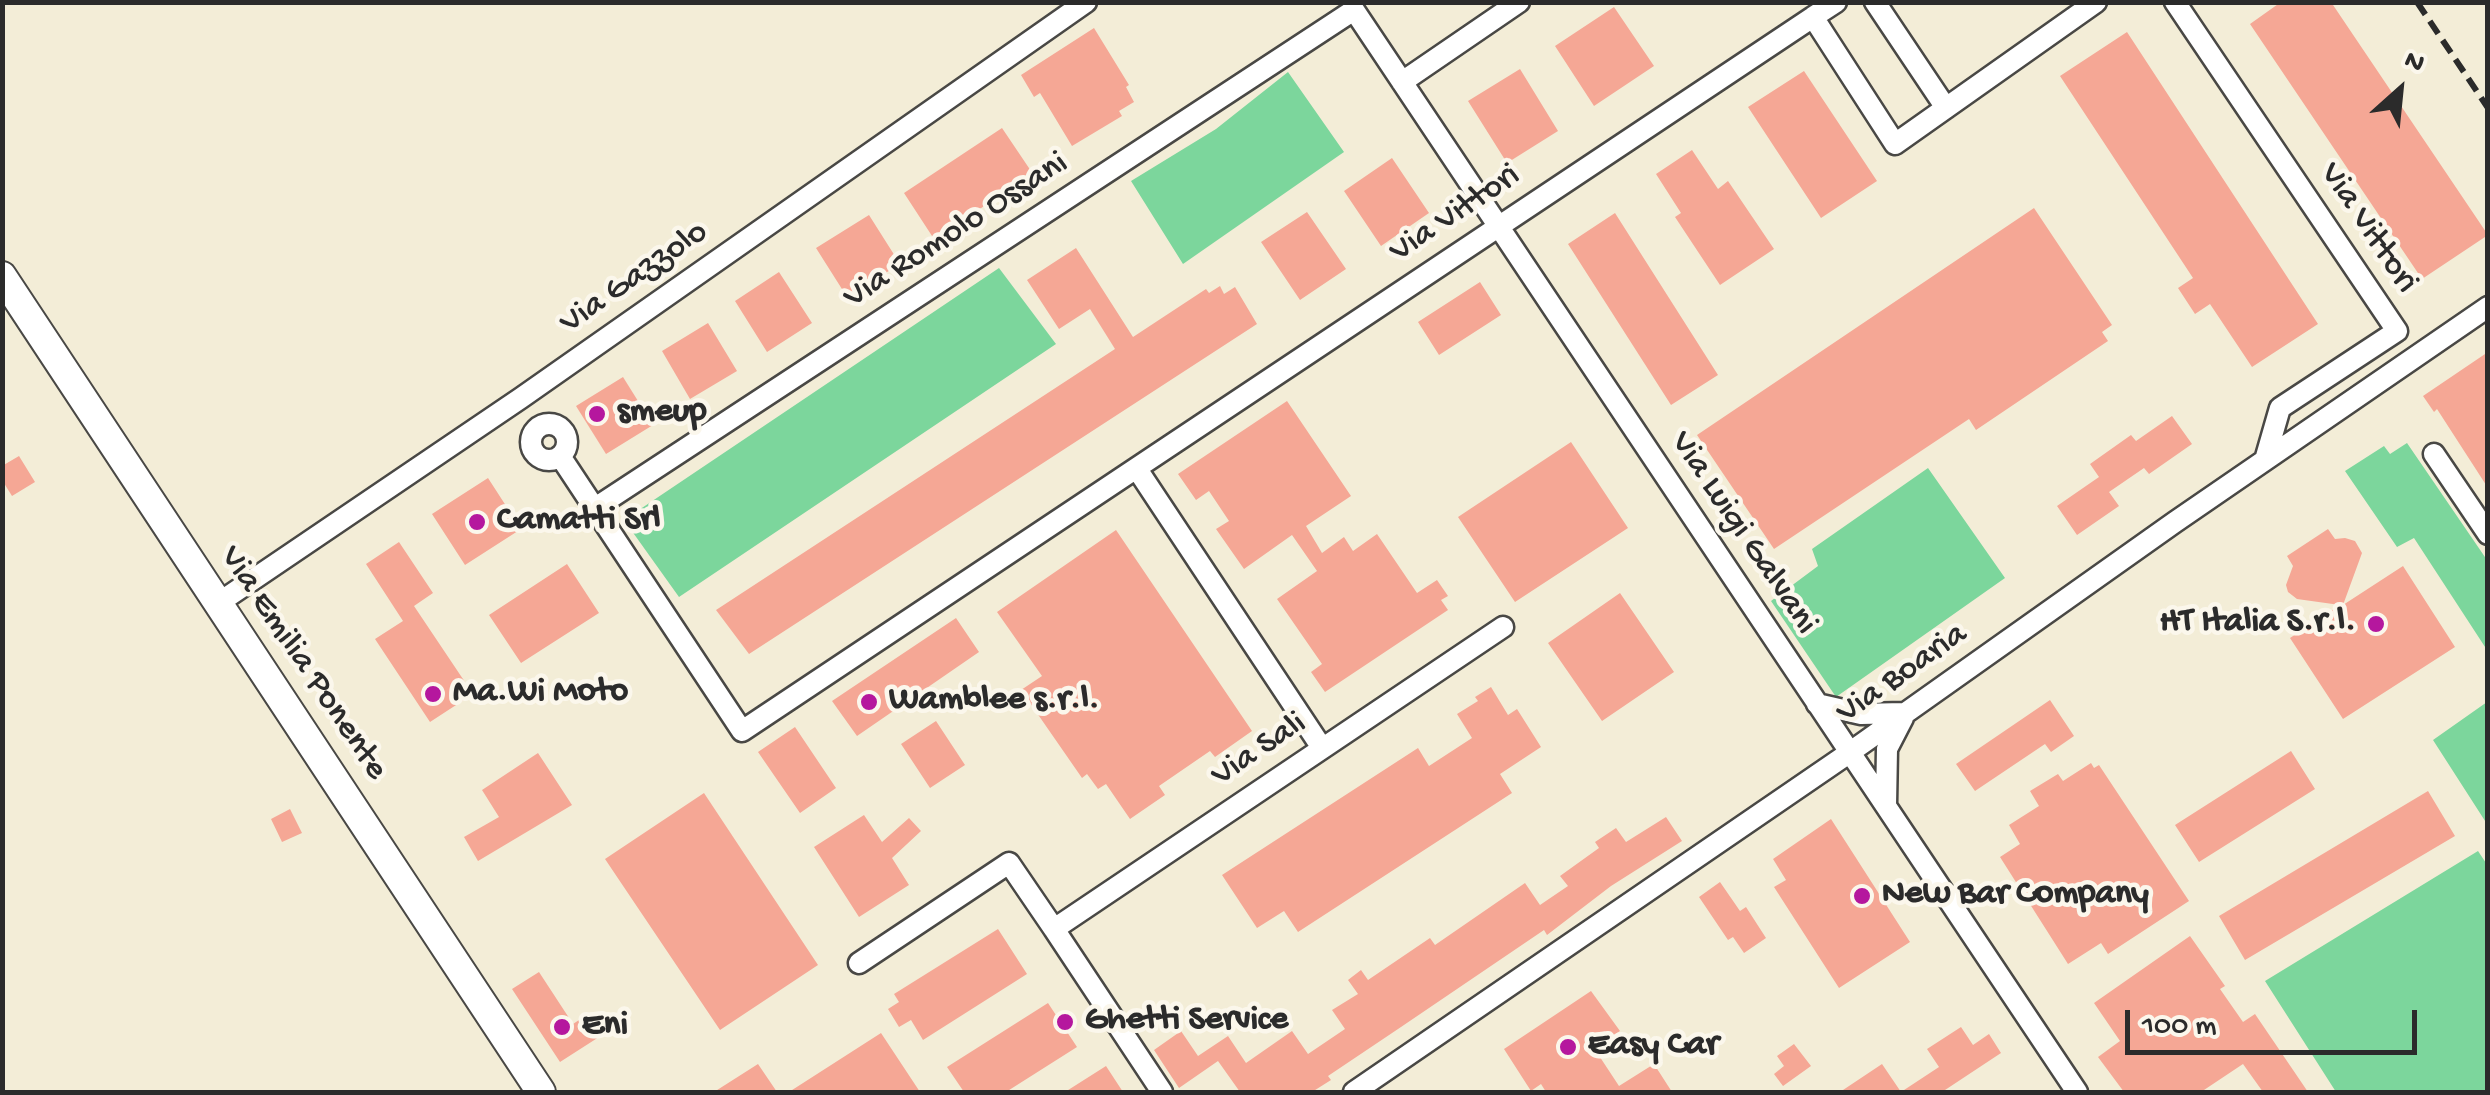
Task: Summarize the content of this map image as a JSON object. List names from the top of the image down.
{
  "streets": {
    "main road": ["Via Emilia Ponente"],
    "street": [
      "Via Vittori",
      "Via Romolo Ossani",
      "Via Gazzolo",
      "Via Luigi Galvani",
      "Via Boaria",
      "Via Sali"
    ]
  },
  "crossings": [
    ["Via Vittori", "Via Romolo Ossani"],
    ["Via Vittori", "Via Luigi Galvani"],
    ["Via Vittori", "Via Boaria"],
    ["Via Romolo Ossani", "Via Luigi Galvani"],
    ["Via Gazzolo", "Via Emilia Ponente"],
    ["Via Luigi Galvani", "Via Boaria"]
  ],
  "places": [
    "smeup",
    "Camatti Srl",
    "HT Italia S.r.l.",
    "Ma.Wi Moto",
    "Wamblee s.r.l.",
    "New Bar Company",
    "Ghetti Service",
    "Eni",
    "Easy Car"
  ],
  "scale_bar": "100 m",
  "north": "top right"
}
